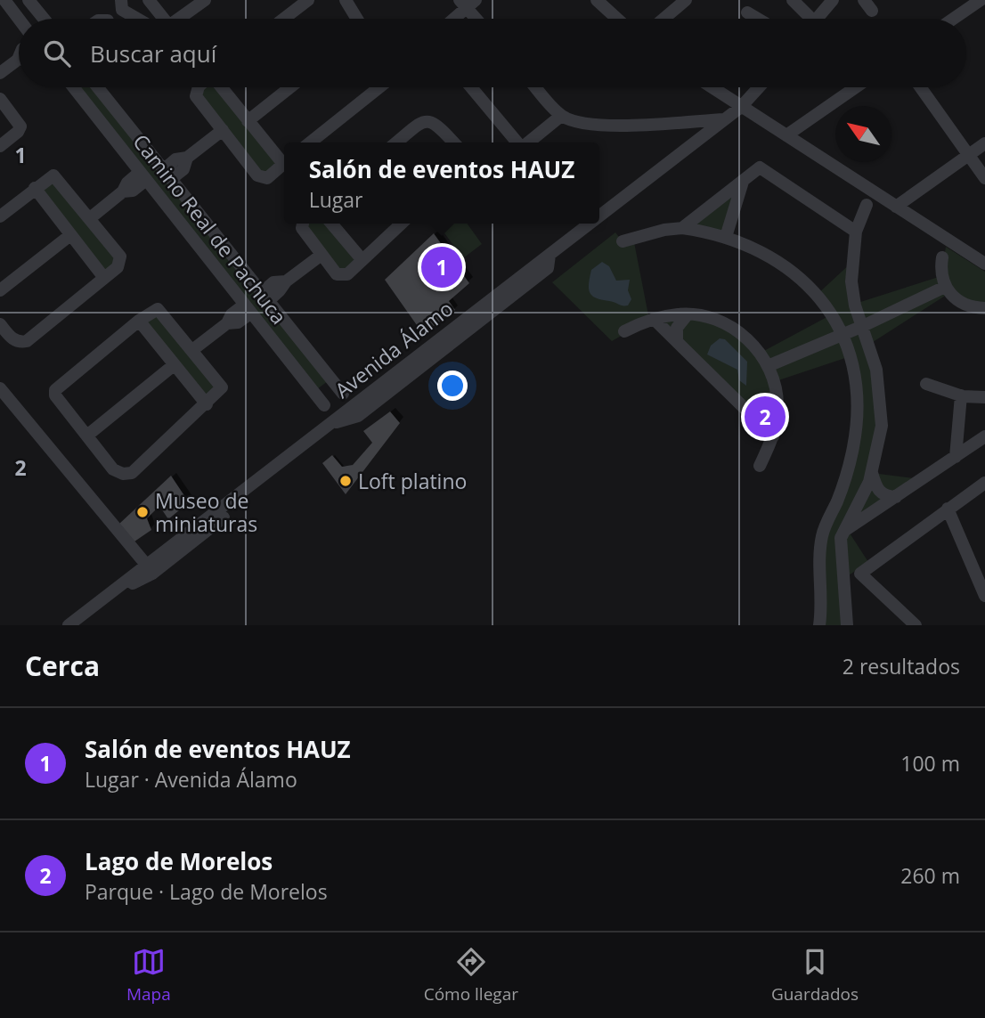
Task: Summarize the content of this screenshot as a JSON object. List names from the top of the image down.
{
  "streets": {
    "street": ["Camino Real de Pachuca", "Avenida Álamo"]
  },
  "places": ["Loft platino", "Museo de miniaturas"],
  "north": "top left",
  "page": {
    "search": "Buscar aquí",
    "popup": ["Salón de eventos HAUZ", "Lugar"],
    "pins": ["1", "2"],
    "heading": ["Cerca", "2 resultados"],
    "list": [
      {
        "mark": "1",
        "name": "Salón de eventos HAUZ",
        "note": "Lugar · Avenida Álamo",
        "value": "100 m"
      },
      {
        "mark": "2",
        "name": "Lago de Morelos",
        "note": "Parque · Lago de Morelos",
        "value": "260 m"
      }
    ],
    "nav": ["Mapa", "Cómo llegar", "Guardados"]
  },
  "grid": {
    "rows": ["1", "2"]
  }
}
